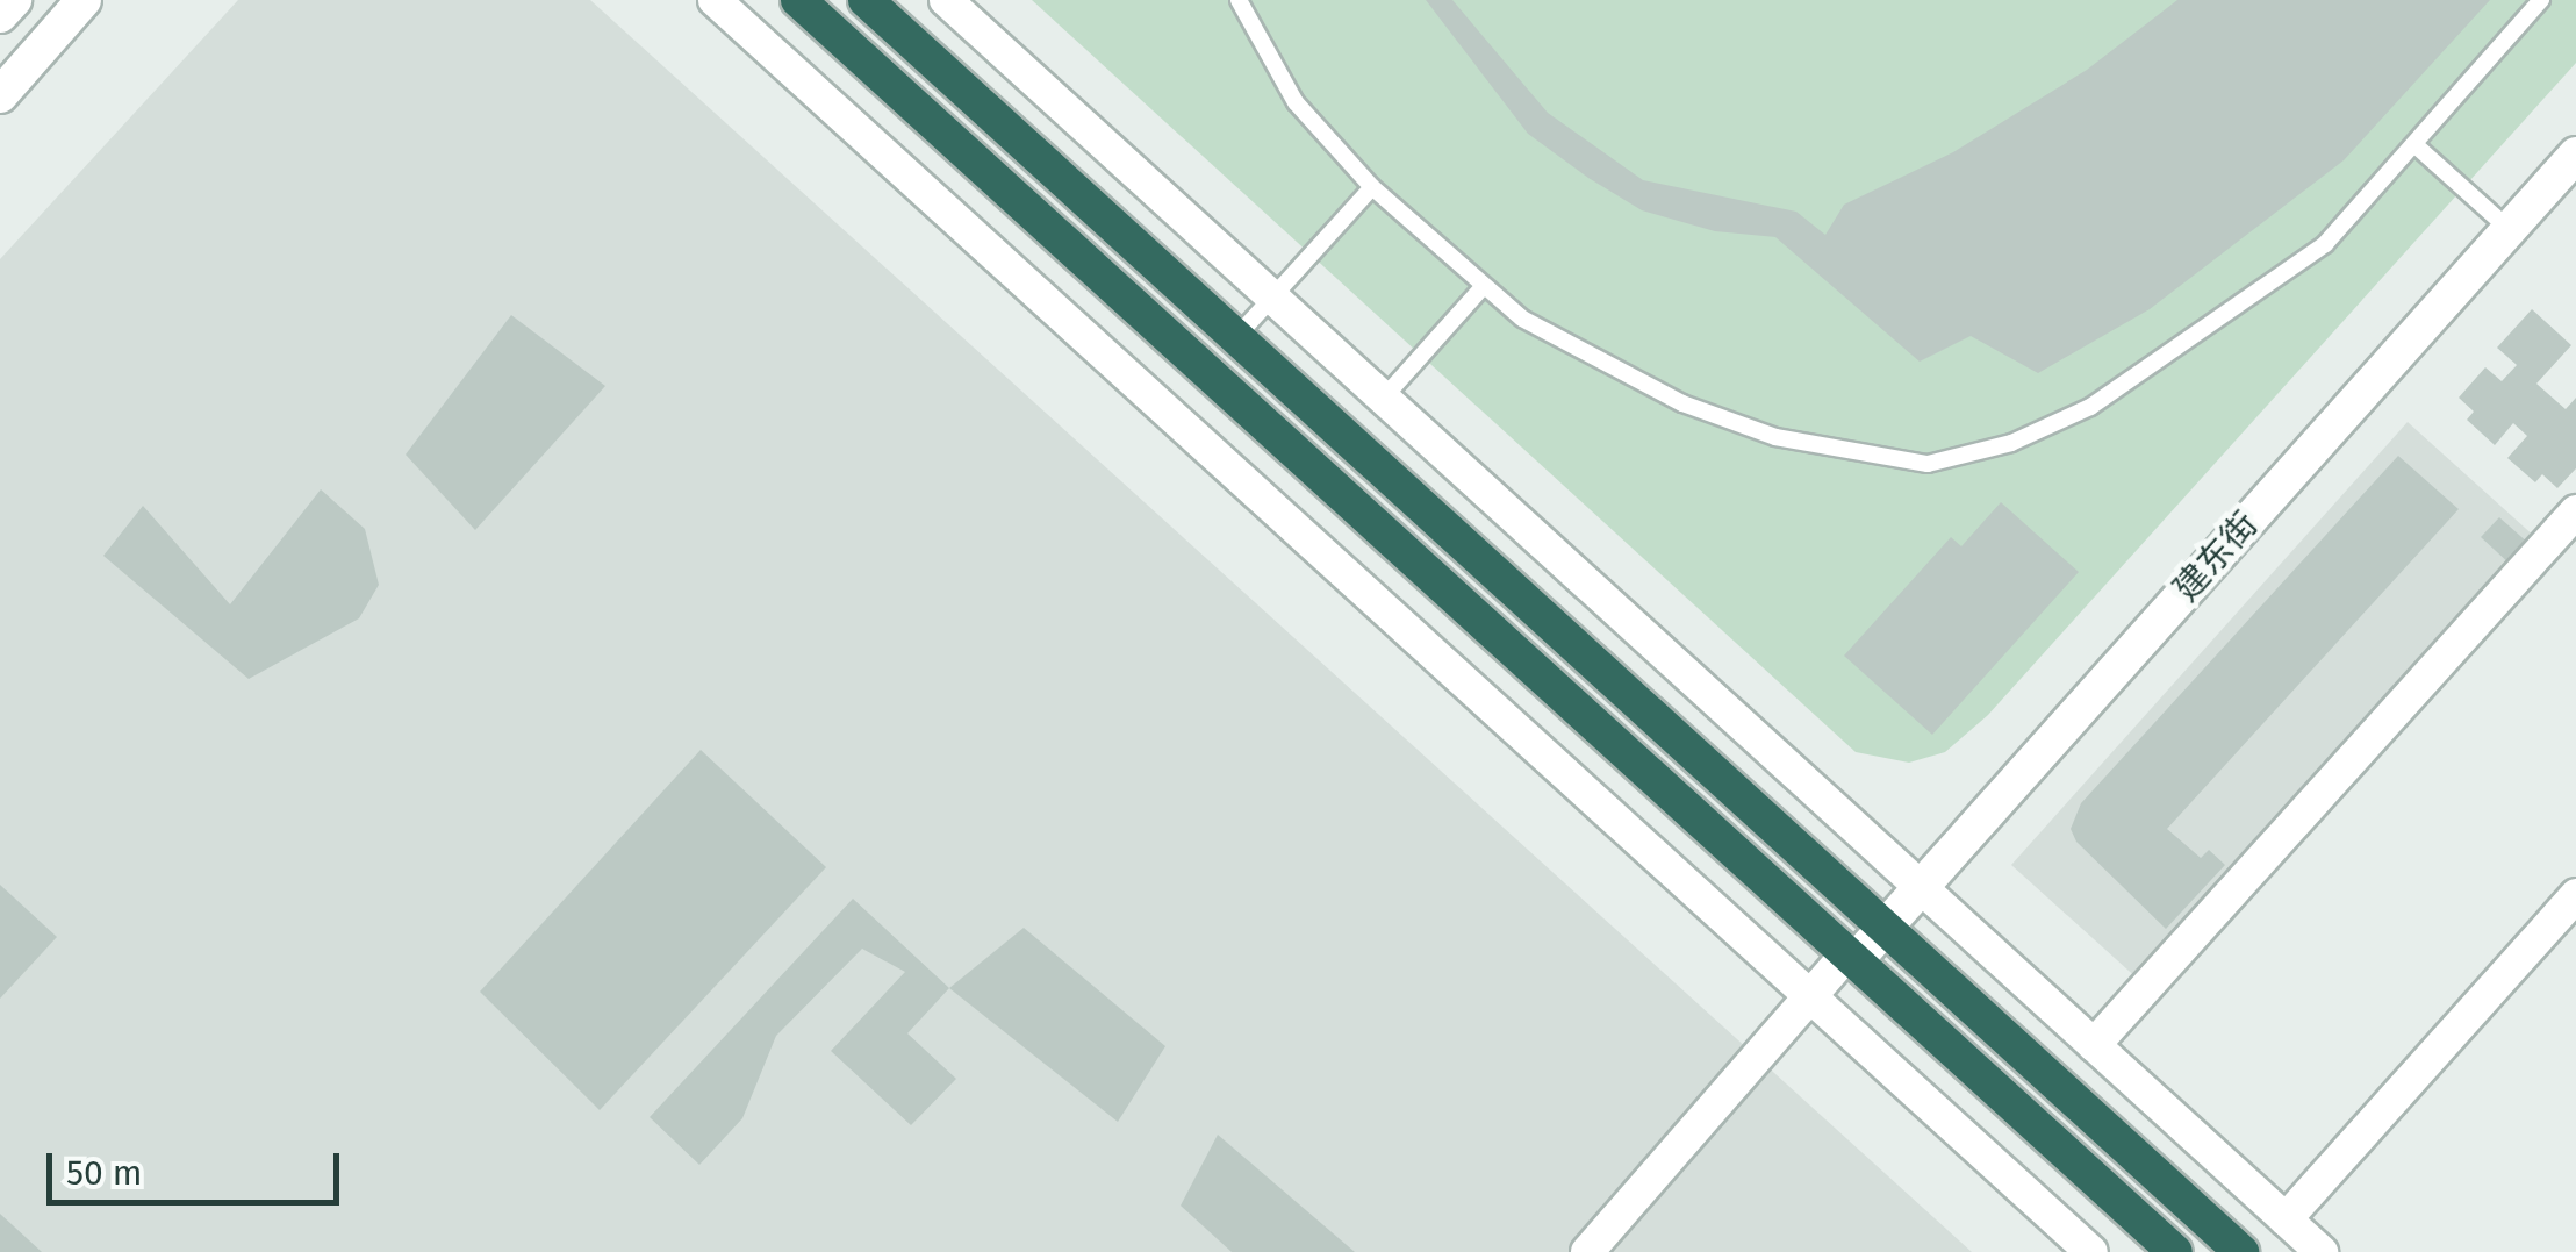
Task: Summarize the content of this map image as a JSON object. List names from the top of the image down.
{
  "streets": {
    "street": ["建东街"]
  },
  "scale_bar": "50 m"
}
